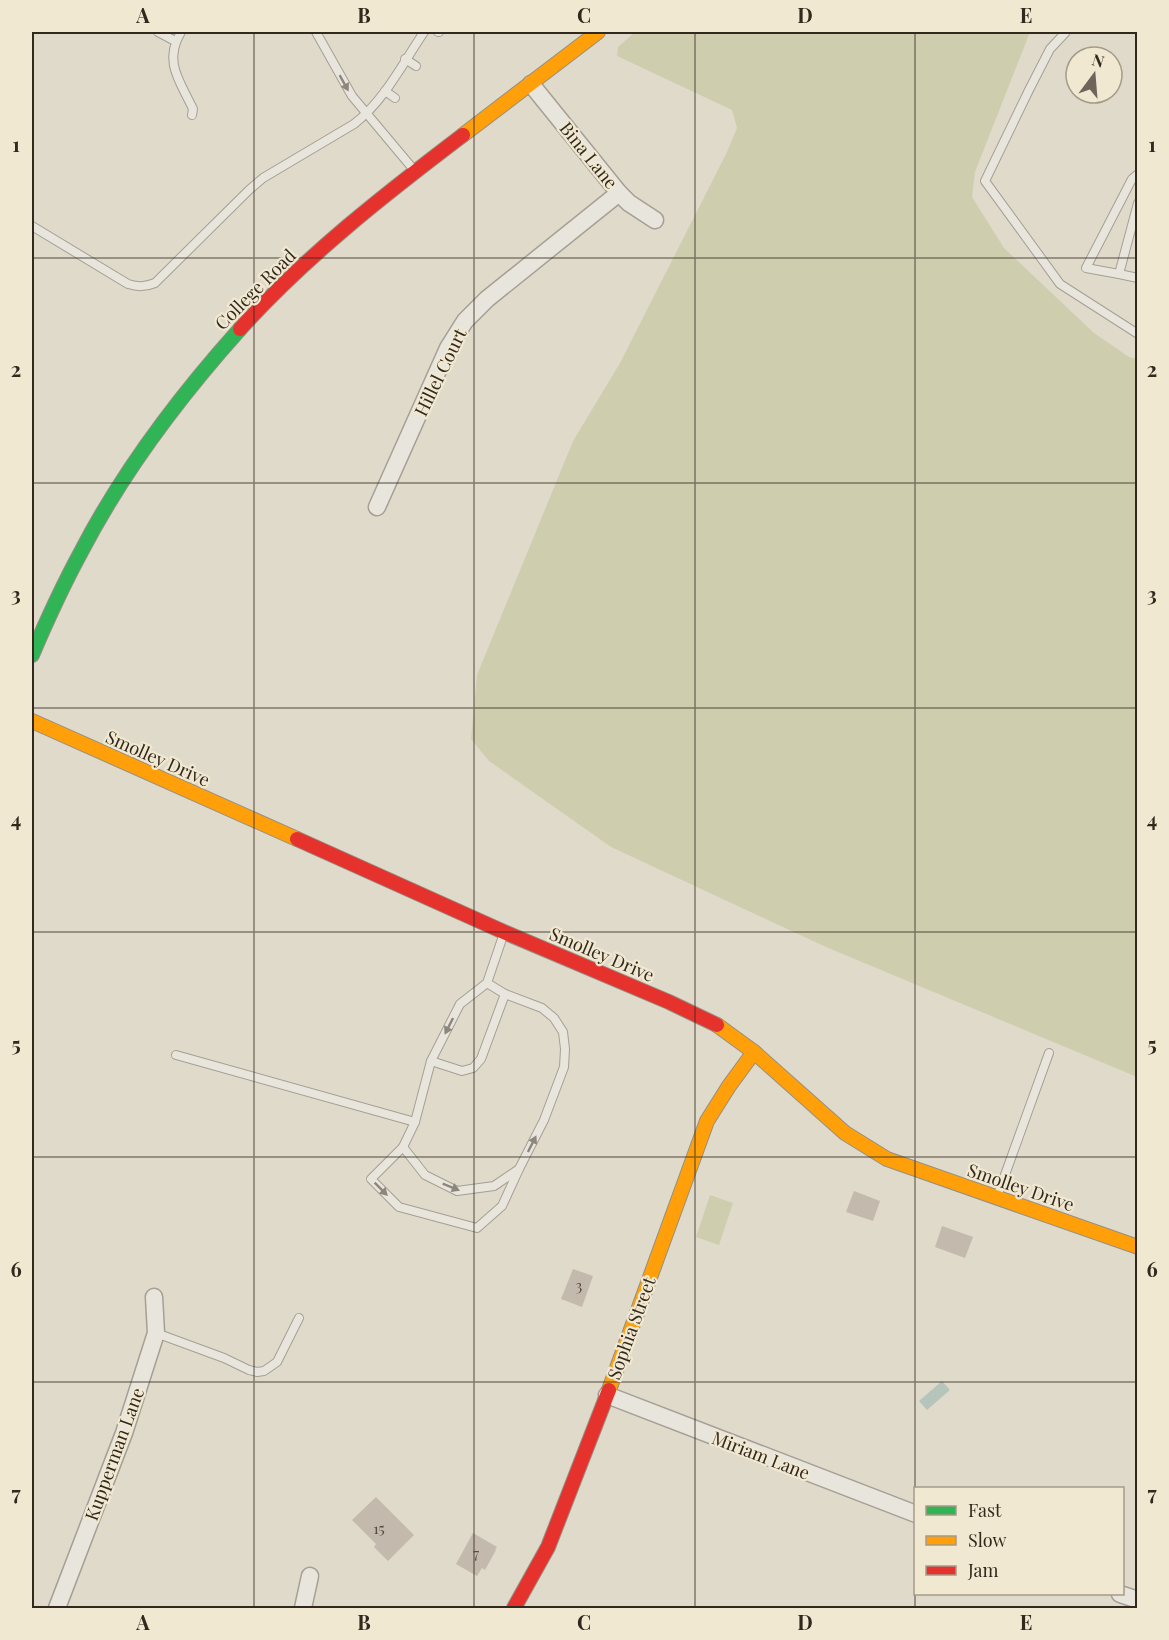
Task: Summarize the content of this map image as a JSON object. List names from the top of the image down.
{
  "streets": {
    "street": [
      "Bina Lane",
      "College Road",
      "Hillel Court",
      "Smolley Drive",
      "Sophia Street",
      "Kupperman Lane",
      "Miriam Lane"
    ]
  },
  "crossings": [
    ["Bina Lane", "College Road"],
    ["Bina Lane", "Hillel Court"],
    ["Smolley Drive", "Sophia Street"],
    ["Sophia Street", "Miriam Lane"]
  ],
  "house_numbers": ["3", "15", "7"],
  "legend": ["Fast", "Slow", "Jam"],
  "north": "top",
  "grid": {
    "columns": [
      "A",
      "B",
      "C",
      "D",
      "E"
    ],
    "rows": [
      "1",
      "2",
      "3",
      "4",
      "5",
      "6",
      "7"
    ]
  }
}
